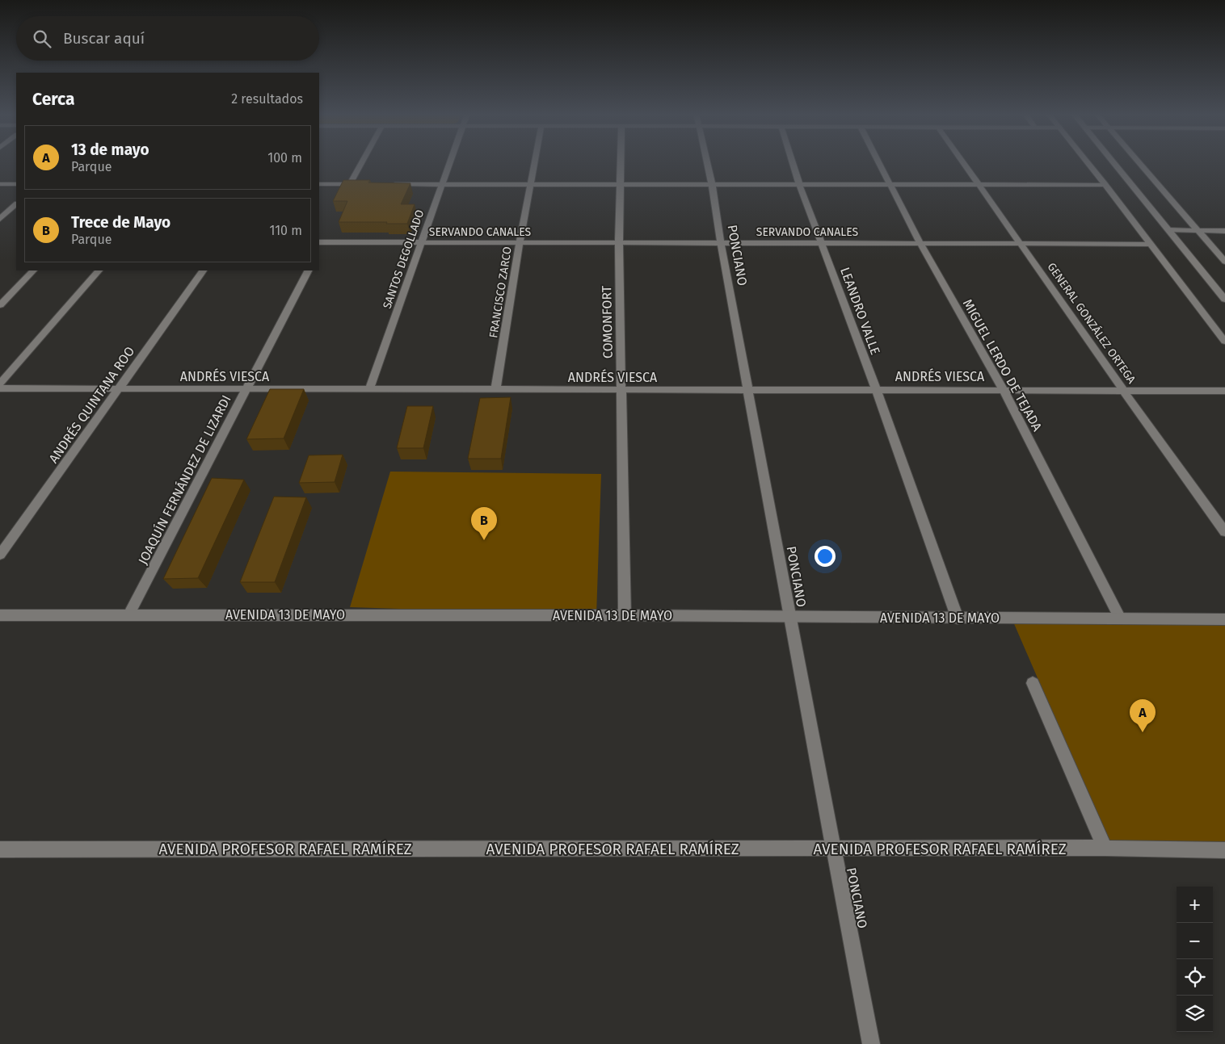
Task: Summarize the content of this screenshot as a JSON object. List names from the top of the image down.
{
  "streets": {
    "street": [
      "SERVANDO CANALES",
      "PONCIANO",
      "SANTOS DEGOLLADO",
      "FRANCISCO ZARCO",
      "LEANDRO VALLE",
      "COMONFORT",
      "GENERAL GONZÁLEZ ORTEGA",
      "MIGUEL LERDO DE TEJADA",
      "ANDRÉS VIESCA",
      "ANDRÉS QUINTANA ROO",
      "JOAQUÍN FERNÁNDEZ DE LIZARDI",
      "AVENIDA 13 DE MAYO",
      "AVENIDA PROFESOR RAFAEL RAMÍREZ"
    ]
  },
  "crossings": [
    ["SERVANDO CANALES", "PONCIANO"],
    ["SERVANDO CANALES", "SANTOS DEGOLLADO"],
    ["SERVANDO CANALES", "FRANCISCO ZARCO"],
    ["SERVANDO CANALES", "LEANDRO VALLE"],
    ["SERVANDO CANALES", "COMONFORT"],
    ["SERVANDO CANALES", "GENERAL GONZÁLEZ ORTEGA"],
    ["SERVANDO CANALES", "MIGUEL LERDO DE TEJADA"],
    ["PONCIANO", "ANDRÉS VIESCA"],
    ["PONCIANO", "AVENIDA 13 DE MAYO"],
    ["PONCIANO", "AVENIDA PROFESOR RAFAEL RAMÍREZ"],
    ["SANTOS DEGOLLADO", "ANDRÉS VIESCA"],
    ["FRANCISCO ZARCO", "ANDRÉS VIESCA"],
    ["LEANDRO VALLE", "ANDRÉS VIESCA"],
    ["LEANDRO VALLE", "AVENIDA 13 DE MAYO"],
    ["COMONFORT", "ANDRÉS VIESCA"],
    ["COMONFORT", "AVENIDA 13 DE MAYO"],
    ["GENERAL GONZÁLEZ ORTEGA", "ANDRÉS VIESCA"],
    ["MIGUEL LERDO DE TEJADA", "ANDRÉS VIESCA"],
    ["MIGUEL LERDO DE TEJADA", "AVENIDA 13 DE MAYO"],
    ["ANDRÉS VIESCA", "ANDRÉS QUINTANA ROO"],
    ["ANDRÉS VIESCA", "JOAQUÍN FERNÁNDEZ DE LIZARDI"],
    ["JOAQUÍN FERNÁNDEZ DE LIZARDI", "AVENIDA 13 DE MAYO"]
  ],
  "page": {
    "search": "Buscar aquí",
    "heading": ["Cerca", "2 resultados"],
    "list": [
      {
        "mark": "A",
        "name": "13 de mayo",
        "note": "Parque",
        "value": "100 m"
      },
      {
        "mark": "B",
        "name": "Trece de Mayo",
        "note": "Parque",
        "value": "110 m"
      }
    ],
    "pins": ["B", "A"],
    "map_buttons": ["+", "−"]
  }
}
